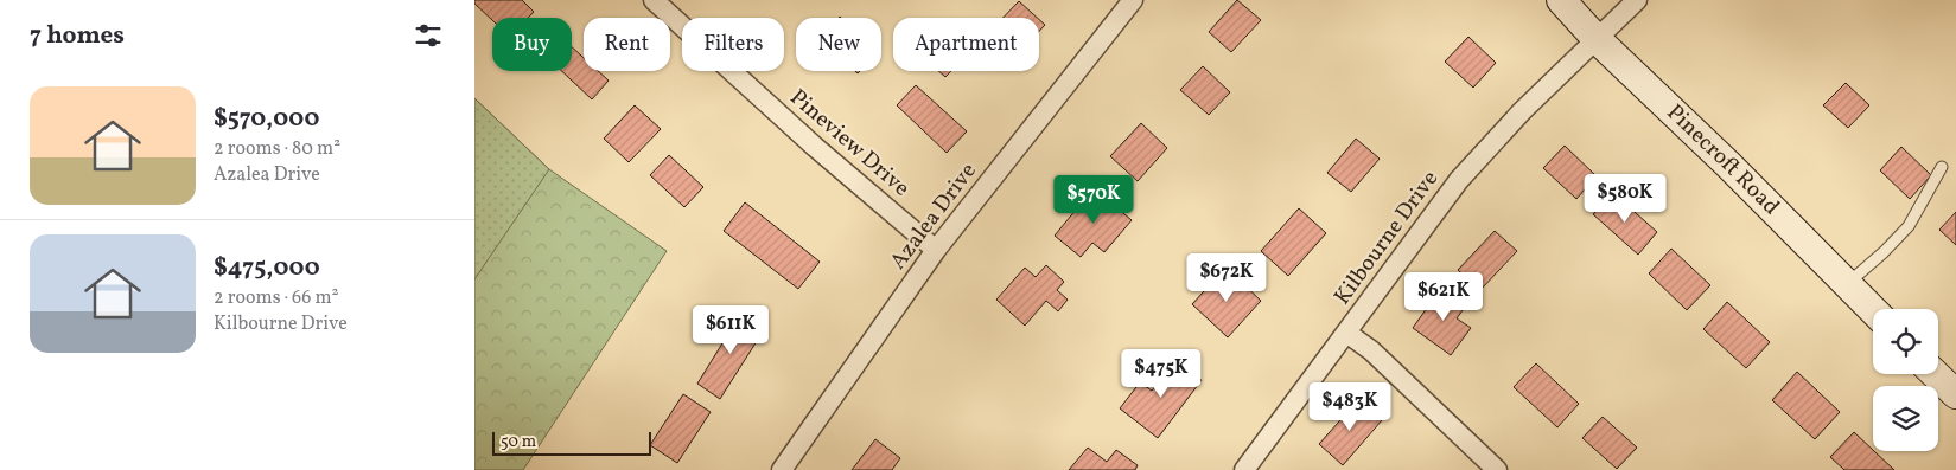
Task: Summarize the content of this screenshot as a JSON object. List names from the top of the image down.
{
  "streets": {
    "street": [
      "Pineview Drive",
      "Pinecroft Road",
      "Azalea Drive",
      "Kilbourne Drive"
    ]
  },
  "crossings": [
    ["Pineview Drive", "Azalea Drive"],
    ["Pinecroft Road", "Kilbourne Drive"]
  ],
  "scale_bar": "50 m",
  "page": {
    "heading": "7 homes",
    "chip": [
      "Buy",
      "Rent",
      "Filters",
      "New",
      "Apartment"
    ],
    "list": [
      {
        "name": "$570,000",
        "note": "2 rooms · 80 m² · Azalea Drive"
      },
      {
        "name": "$475,000",
        "note": "2 rooms · 66 m² · Kilbourne Drive"
      }
    ],
    "price": [
      "$580K",
      "$570K",
      "$672K",
      "$621K",
      "$611K",
      "$475K",
      "$483K"
    ],
    "scale": "50 m"
  }
}
